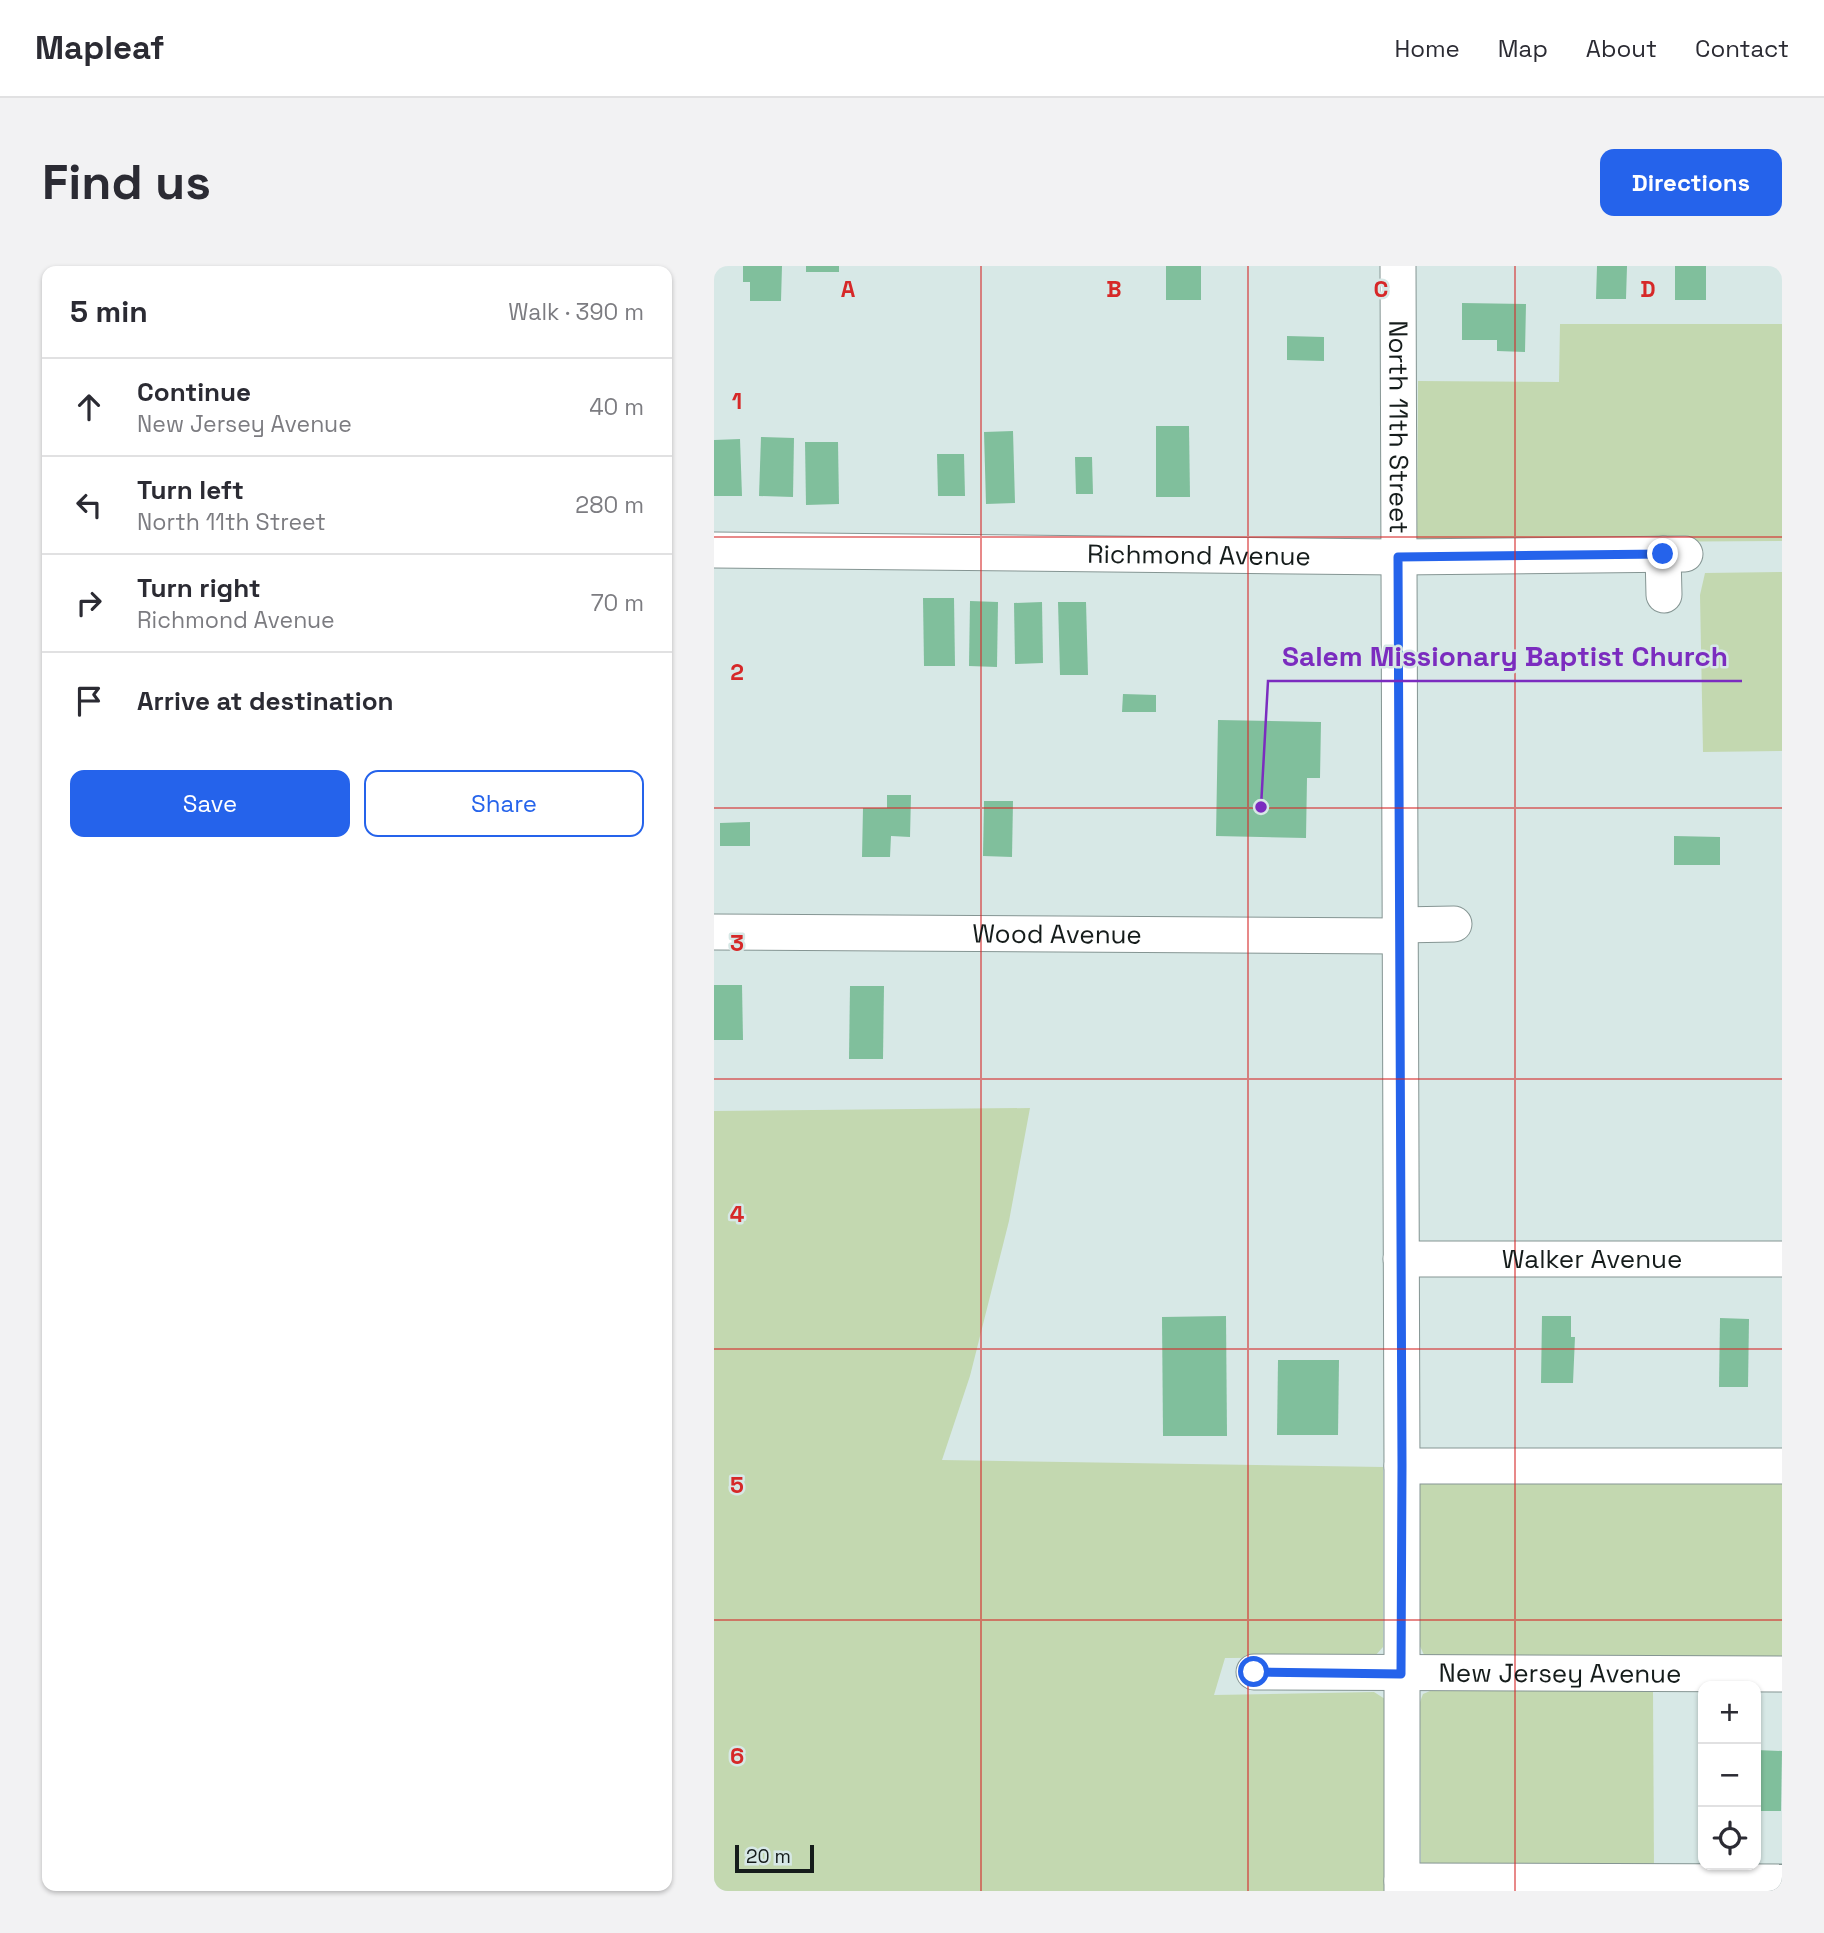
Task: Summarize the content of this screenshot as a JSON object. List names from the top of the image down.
{
  "streets": {
    "street": [
      "North 11th Street",
      "Richmond Avenue",
      "Wood Avenue",
      "Walker Avenue",
      "New Jersey Avenue"
    ]
  },
  "crossings": [
    ["North 11th Street", "Richmond Avenue"],
    ["North 11th Street", "Wood Avenue"],
    ["North 11th Street", "Walker Avenue"],
    ["North 11th Street", "New Jersey Avenue"]
  ],
  "places": ["Salem Missionary Baptist Church"],
  "scale_bar": "20 m",
  "page": {
    "header": "Mapleaf",
    "nav": [
      "Home",
      "Map",
      "About",
      "Contact"
    ],
    "buttons": [
      "Directions",
      ["Save", "Share"]
    ],
    "title": "Find us",
    "heading": ["5 min", "Walk · 390 m"],
    "list": [
      ["Continue", "New Jersey Avenue", "40 m"],
      ["Turn left", "North 11th Street", "280 m"],
      ["Turn right", "Richmond Avenue", "70 m"],
      "Arrive at destination"
    ],
    "map_buttons": ["+", "−"],
    "scale": "20 m"
  },
  "grid": {
    "columns": [
      "A",
      "B",
      "C",
      "D"
    ],
    "rows": [
      "1",
      "2",
      "3",
      "4",
      "5",
      "6"
    ]
  }
}
